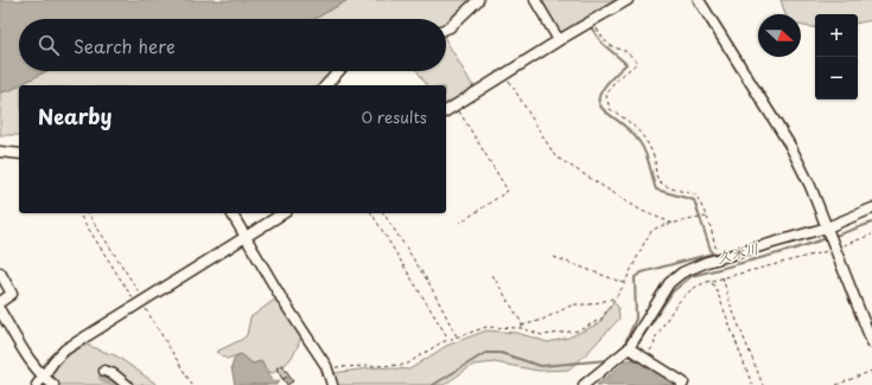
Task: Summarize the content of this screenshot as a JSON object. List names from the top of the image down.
{
  "water": ["久米川"],
  "north": "right",
  "page": {
    "map_buttons": ["+", "−"],
    "search": "Search here",
    "heading": ["Nearby", "0 results"]
  }
}
